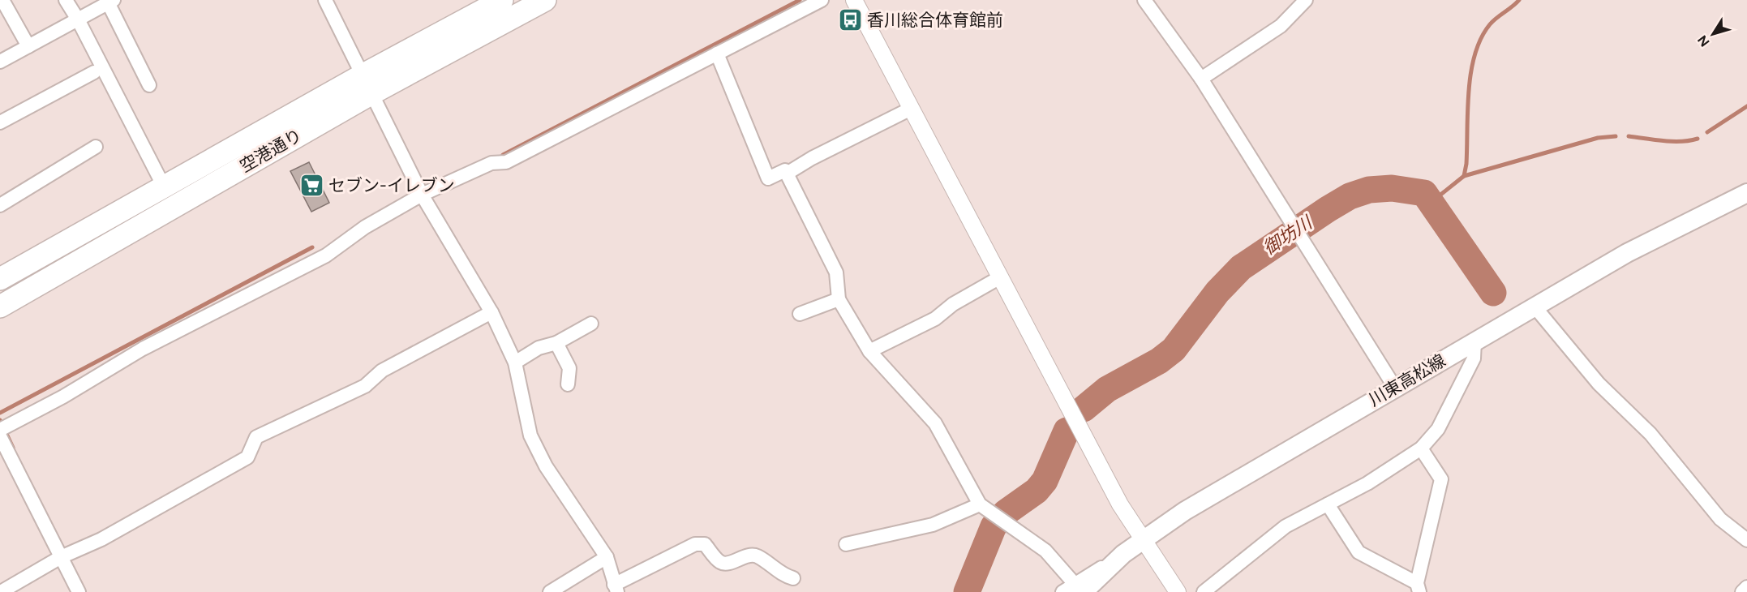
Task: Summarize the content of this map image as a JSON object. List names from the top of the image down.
{
  "streets": {
    "highway": ["空港通り"],
    "main road": ["川東高松線"]
  },
  "water": ["御坊川"],
  "places": {
    "bus stop": ["香川総合体育館前"],
    "supermarket": ["セブン-イレブン"]
  },
  "north": "bottom left"
}
